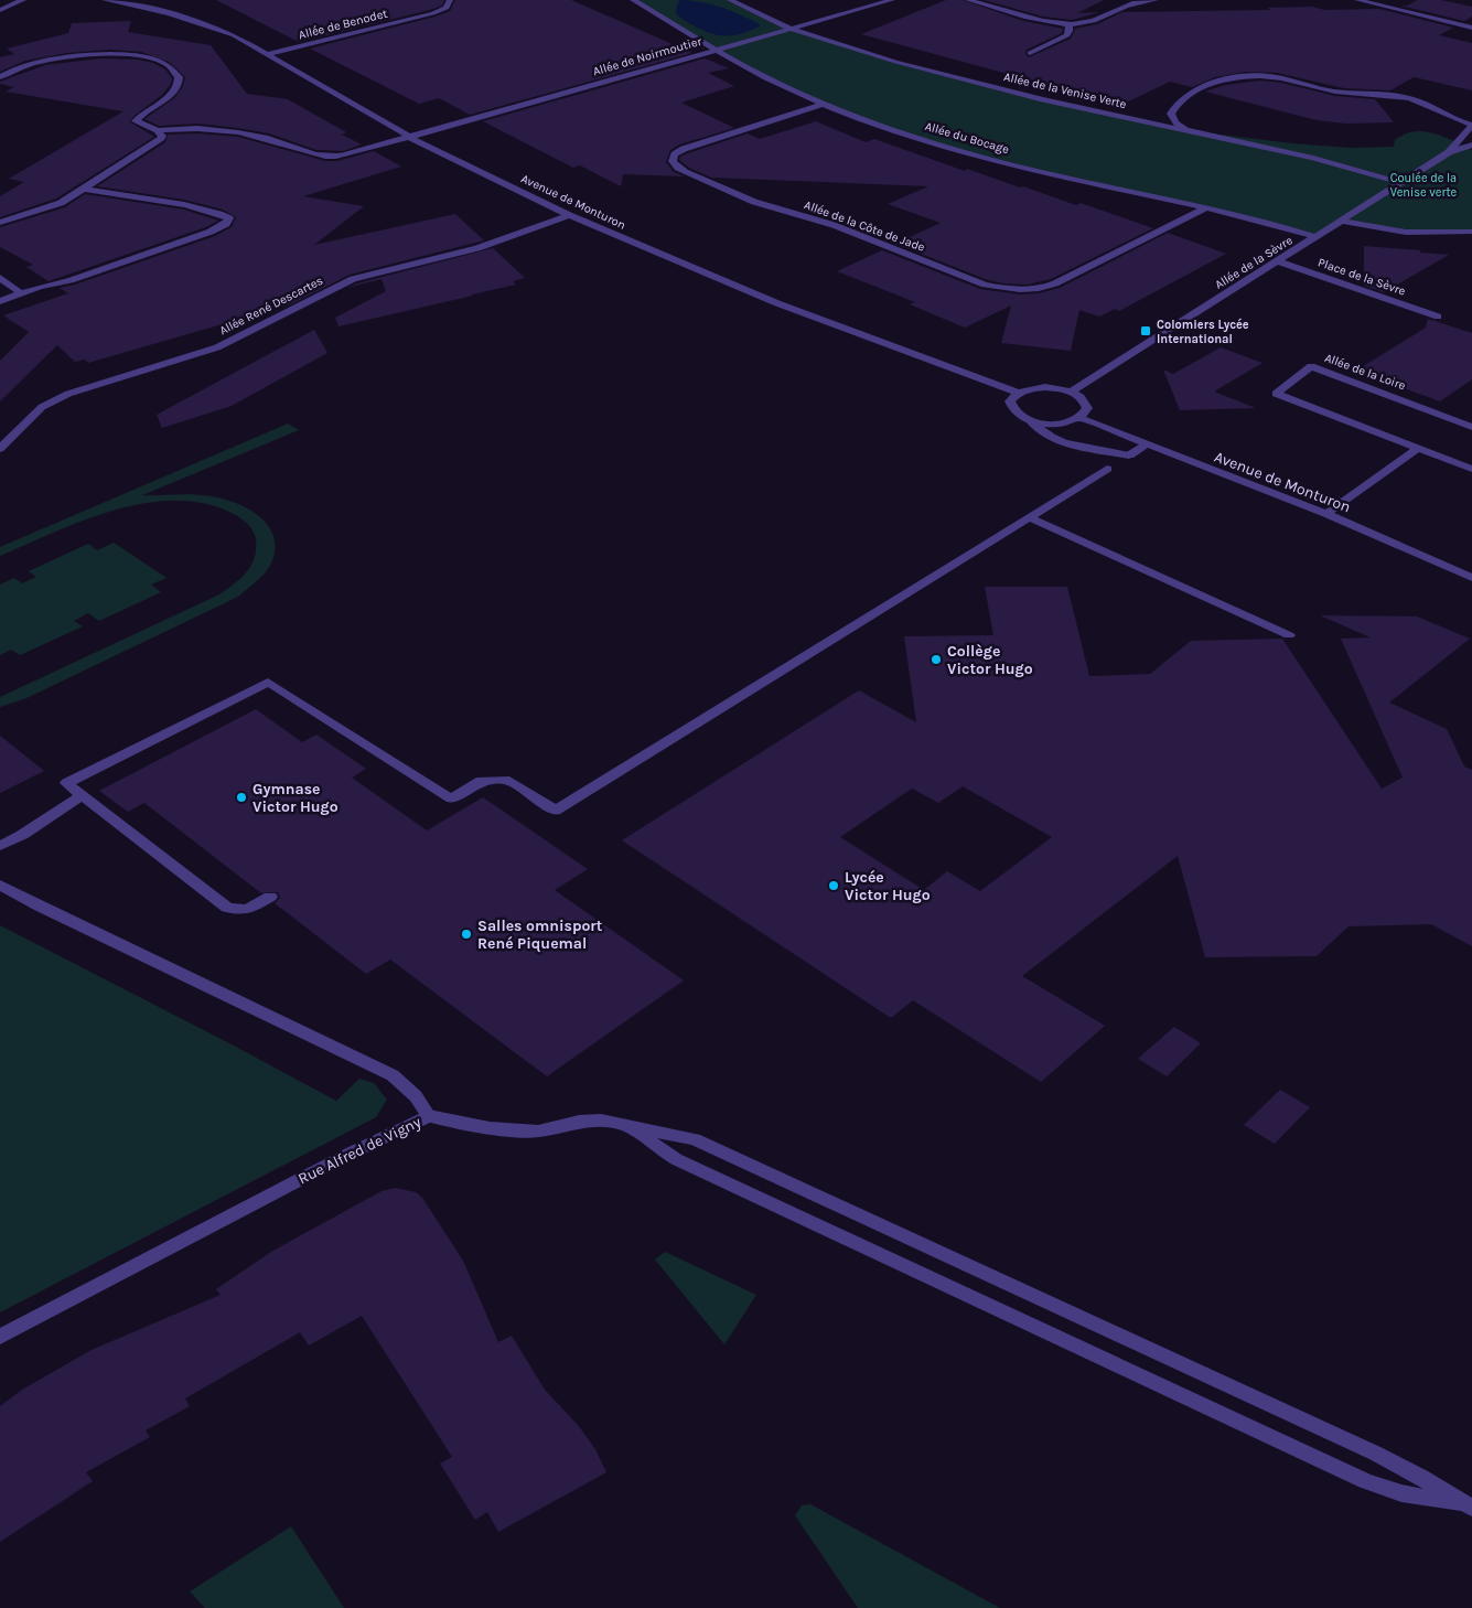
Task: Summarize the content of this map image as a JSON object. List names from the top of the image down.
{
  "streets": {
    "street": [
      "Allée de Benodet",
      "Allée de Noirmoutier",
      "Allée de la Venise Verte",
      "Allée du Bocage",
      "Avenue de Monturon",
      "Allée de la Côte de Jade",
      "Allée de la Sèvre",
      "Place de la Sèvre",
      "Allée René Descartes",
      "Allée de la Loire",
      "Rue Alfred de Vigny"
    ]
  },
  "crossings": [
    ["Allée de Benodet", "Avenue de Monturon"],
    ["Allée de Noirmoutier", "Allée de la Venise Verte"],
    ["Allée de Noirmoutier", "Allée du Bocage"],
    ["Allée de Noirmoutier", "Avenue de Monturon"],
    ["Allée de la Venise Verte", "Allée de la Sèvre"],
    ["Allée du Bocage", "Allée de la Côte de Jade"],
    ["Allée du Bocage", "Allée de la Sèvre"],
    ["Avenue de Monturon", "Allée René Descartes"],
    ["Allée de la Sèvre", "Place de la Sèvre"]
  ],
  "parks": ["Coulée de la Venise verte"],
  "places": {
    "transit": ["Colomiers Lycée International"],
    "other": [
      "Collège Victor Hugo",
      "Gymnase Victor Hugo",
      "Lycée Victor Hugo",
      "Salles omnisport René Piquemal"
    ]
  }
}
